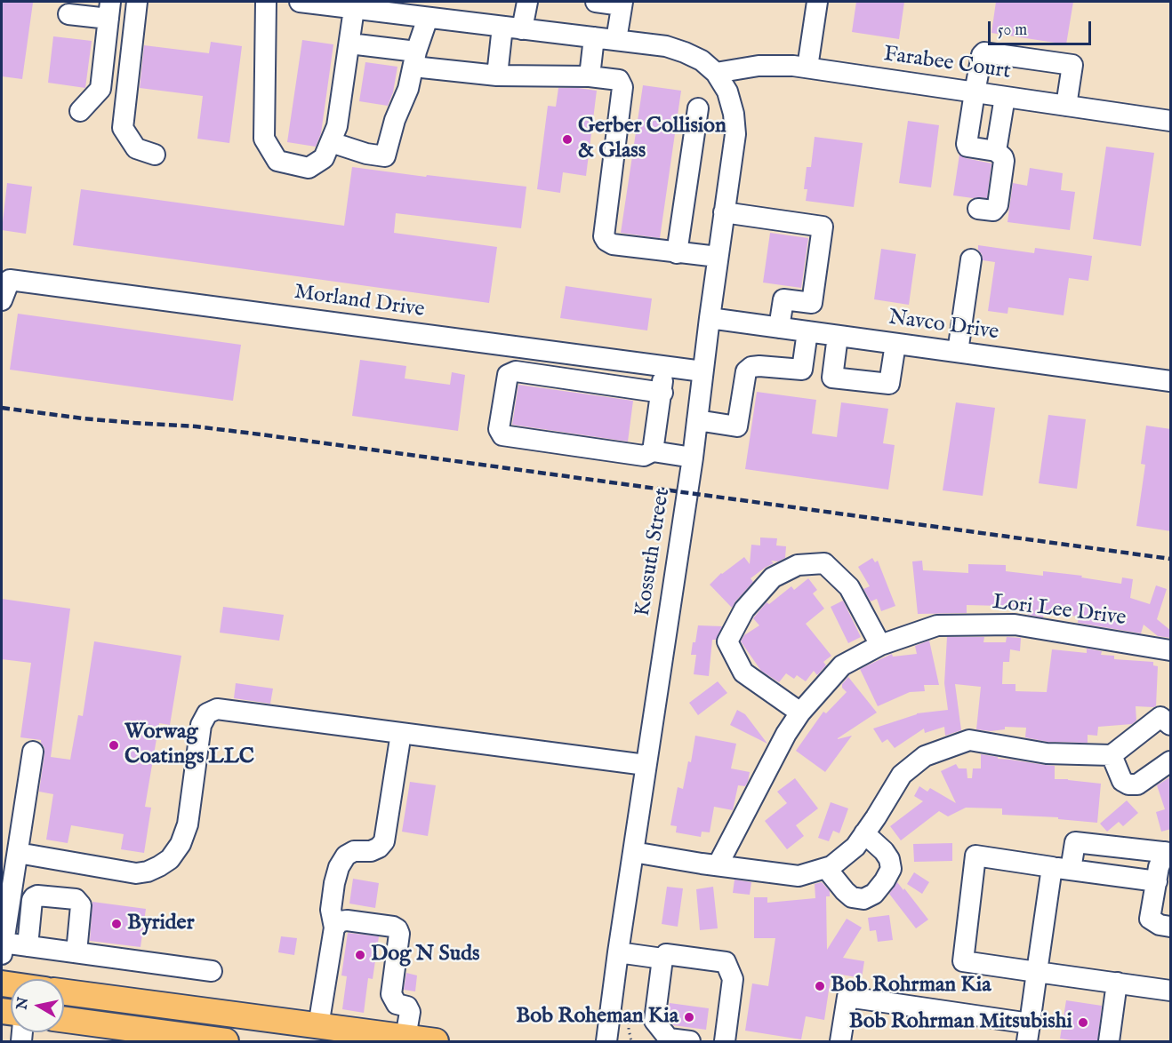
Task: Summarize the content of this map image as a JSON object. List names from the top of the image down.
{
  "streets": {
    "street": [
      "Farabee Court",
      "Morland Drive",
      "Navco Drive",
      "Kossuth Street",
      "Lori Lee Drive"
    ]
  },
  "crossings": [
    ["Farabee Court", "Kossuth Street"],
    ["Morland Drive", "Kossuth Street"],
    ["Navco Drive", "Kossuth Street"]
  ],
  "places": [
    "Gerber Collision & Glass",
    "Worwag Coatings LLC",
    "Byrider",
    "Dog N Suds",
    "Bob Rohrman Kia",
    "Bob Roheman Kia",
    "Bob Rohrman Mitsubishi"
  ],
  "scale_bar": "50 m",
  "north": "left"
}
